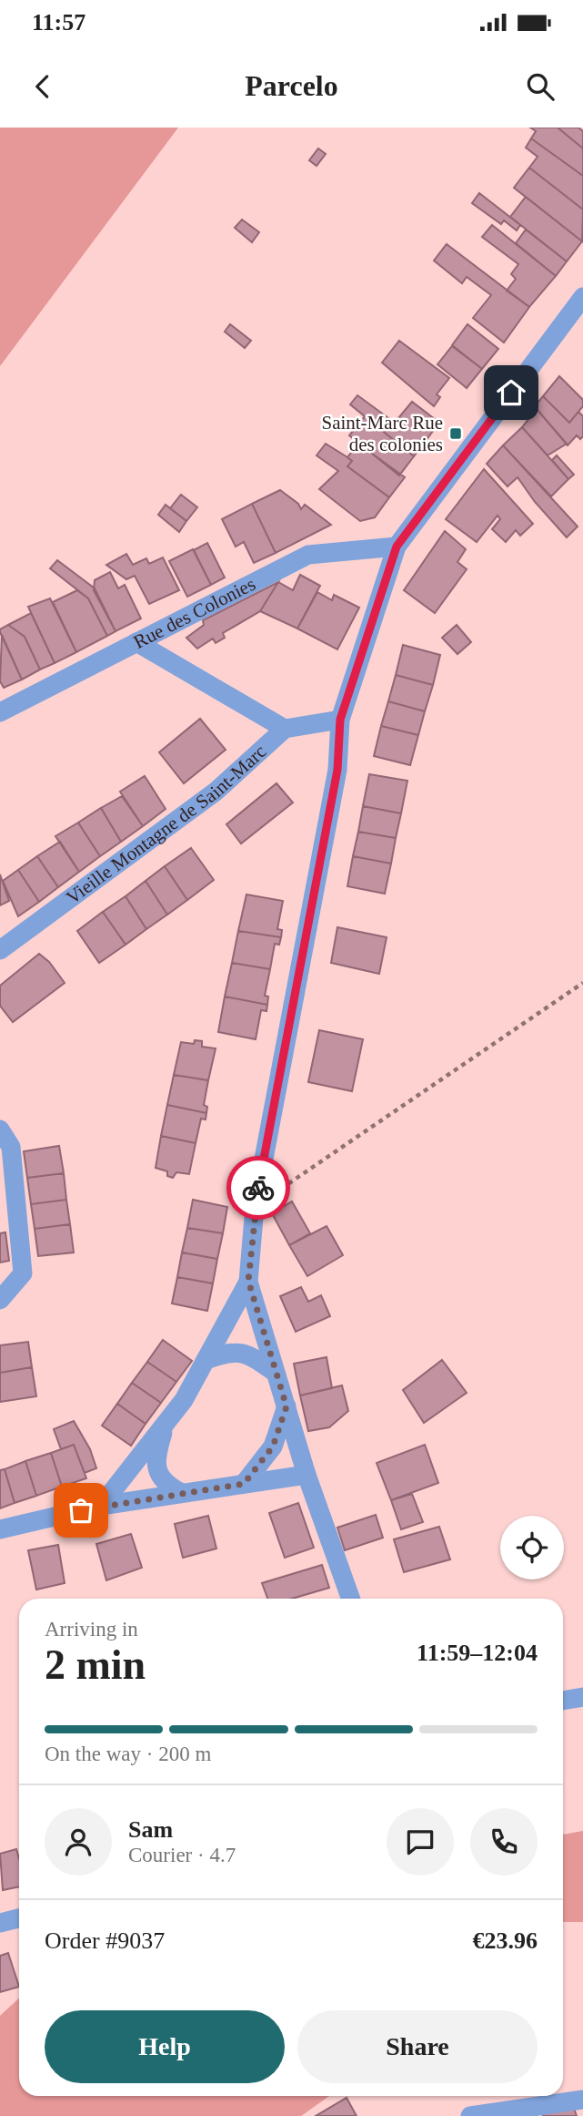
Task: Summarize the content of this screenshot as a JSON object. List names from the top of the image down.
{
  "streets": {
    "street": ["Rue des Colonies", "Vieille Montagne de Saint-Marc"]
  },
  "places": {
    "transit": ["Saint-Marc Rue des colonies"]
  },
  "page": {
    "status": "11:57",
    "header": "Parcelo",
    "heading": ["2 min", "Arriving in", "11:59–12:04"],
    "panel": [
      "Sam",
      "Courier · 4.7",
      "Order #9037",
      "€23.96"
    ],
    "bar": "On the way · 200 m",
    "buttons": ["Help", "Share"]
  }
}
